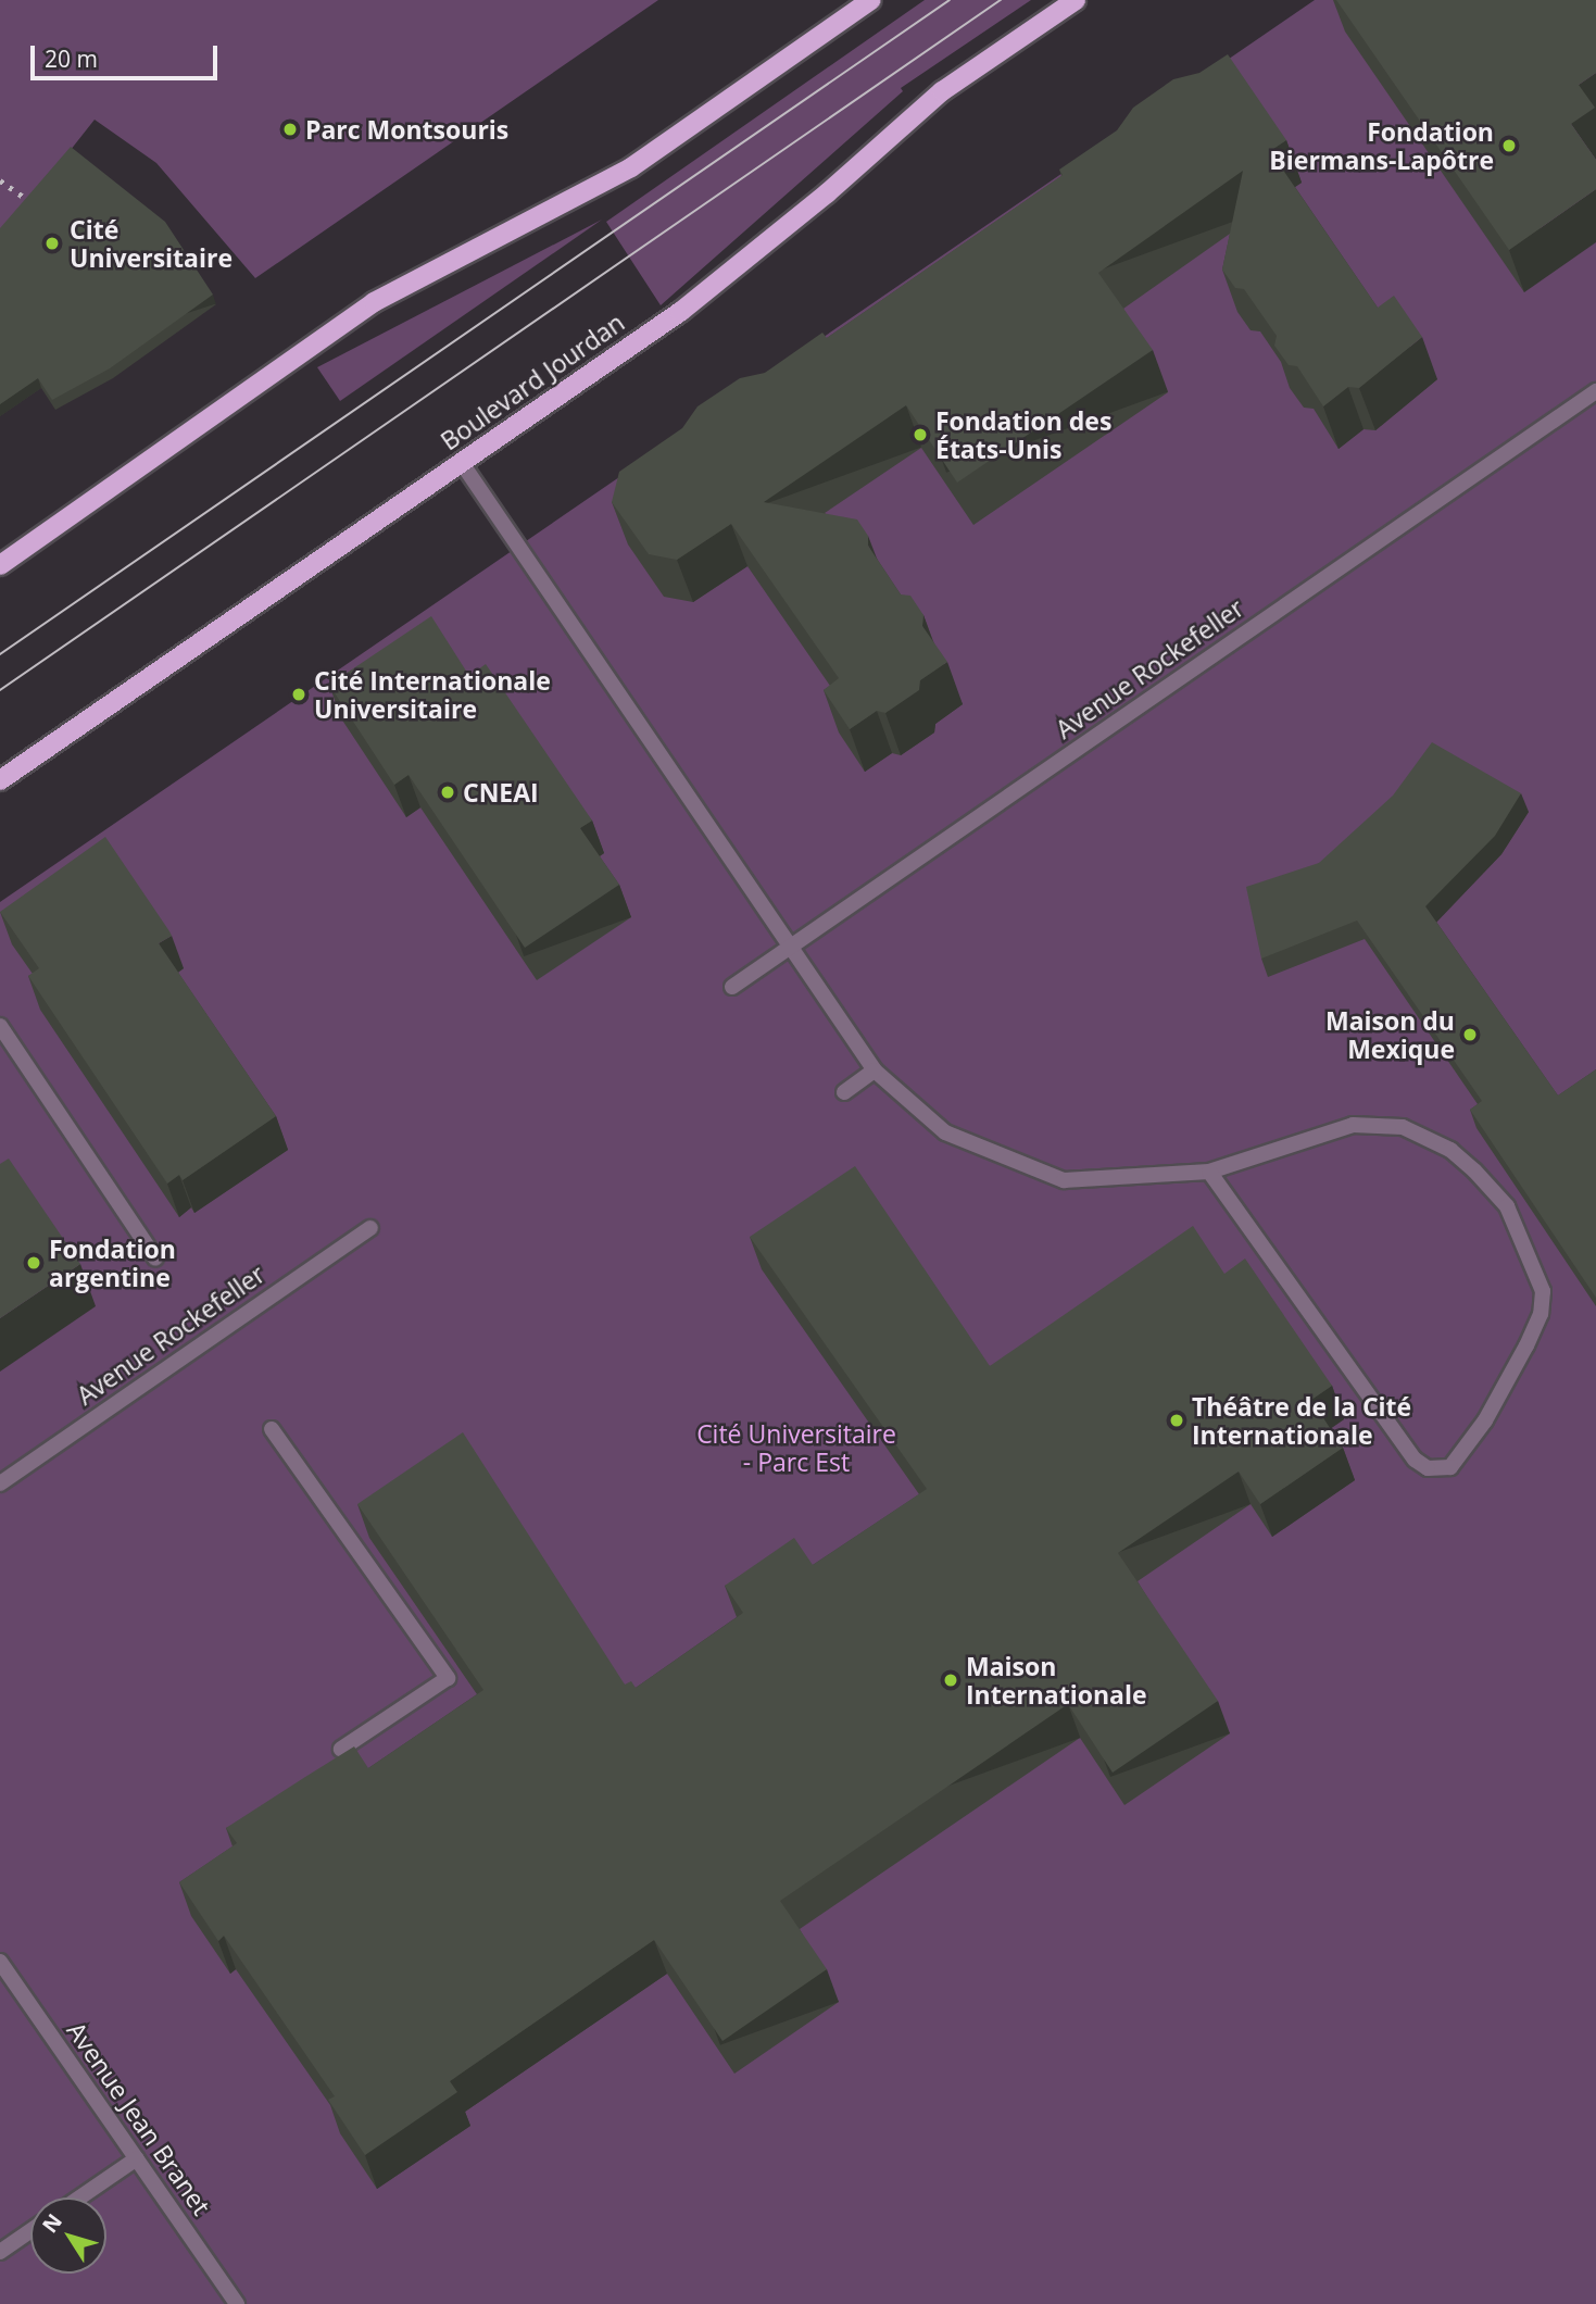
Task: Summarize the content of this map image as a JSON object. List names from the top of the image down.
{
  "streets": {
    "main road": ["Boulevard Jourdan"],
    "lane": ["Avenue Rockefeller", "Avenue Jean Branet"]
  },
  "parks": ["Cité Universitaire - Parc Est"],
  "places": [
    "Parc Montsouris",
    "Fondation Biermans-Lapôtre",
    "Cité Universitaire",
    "Fondation des États-Unis",
    "Cité Internationale Universitaire",
    "CNEAI",
    "Maison du Mexique",
    "Fondation argentine",
    "Théâtre de la Cité Internationale",
    "Maison Internationale"
  ],
  "scale_bar": "20 m",
  "north": "top left"
}
